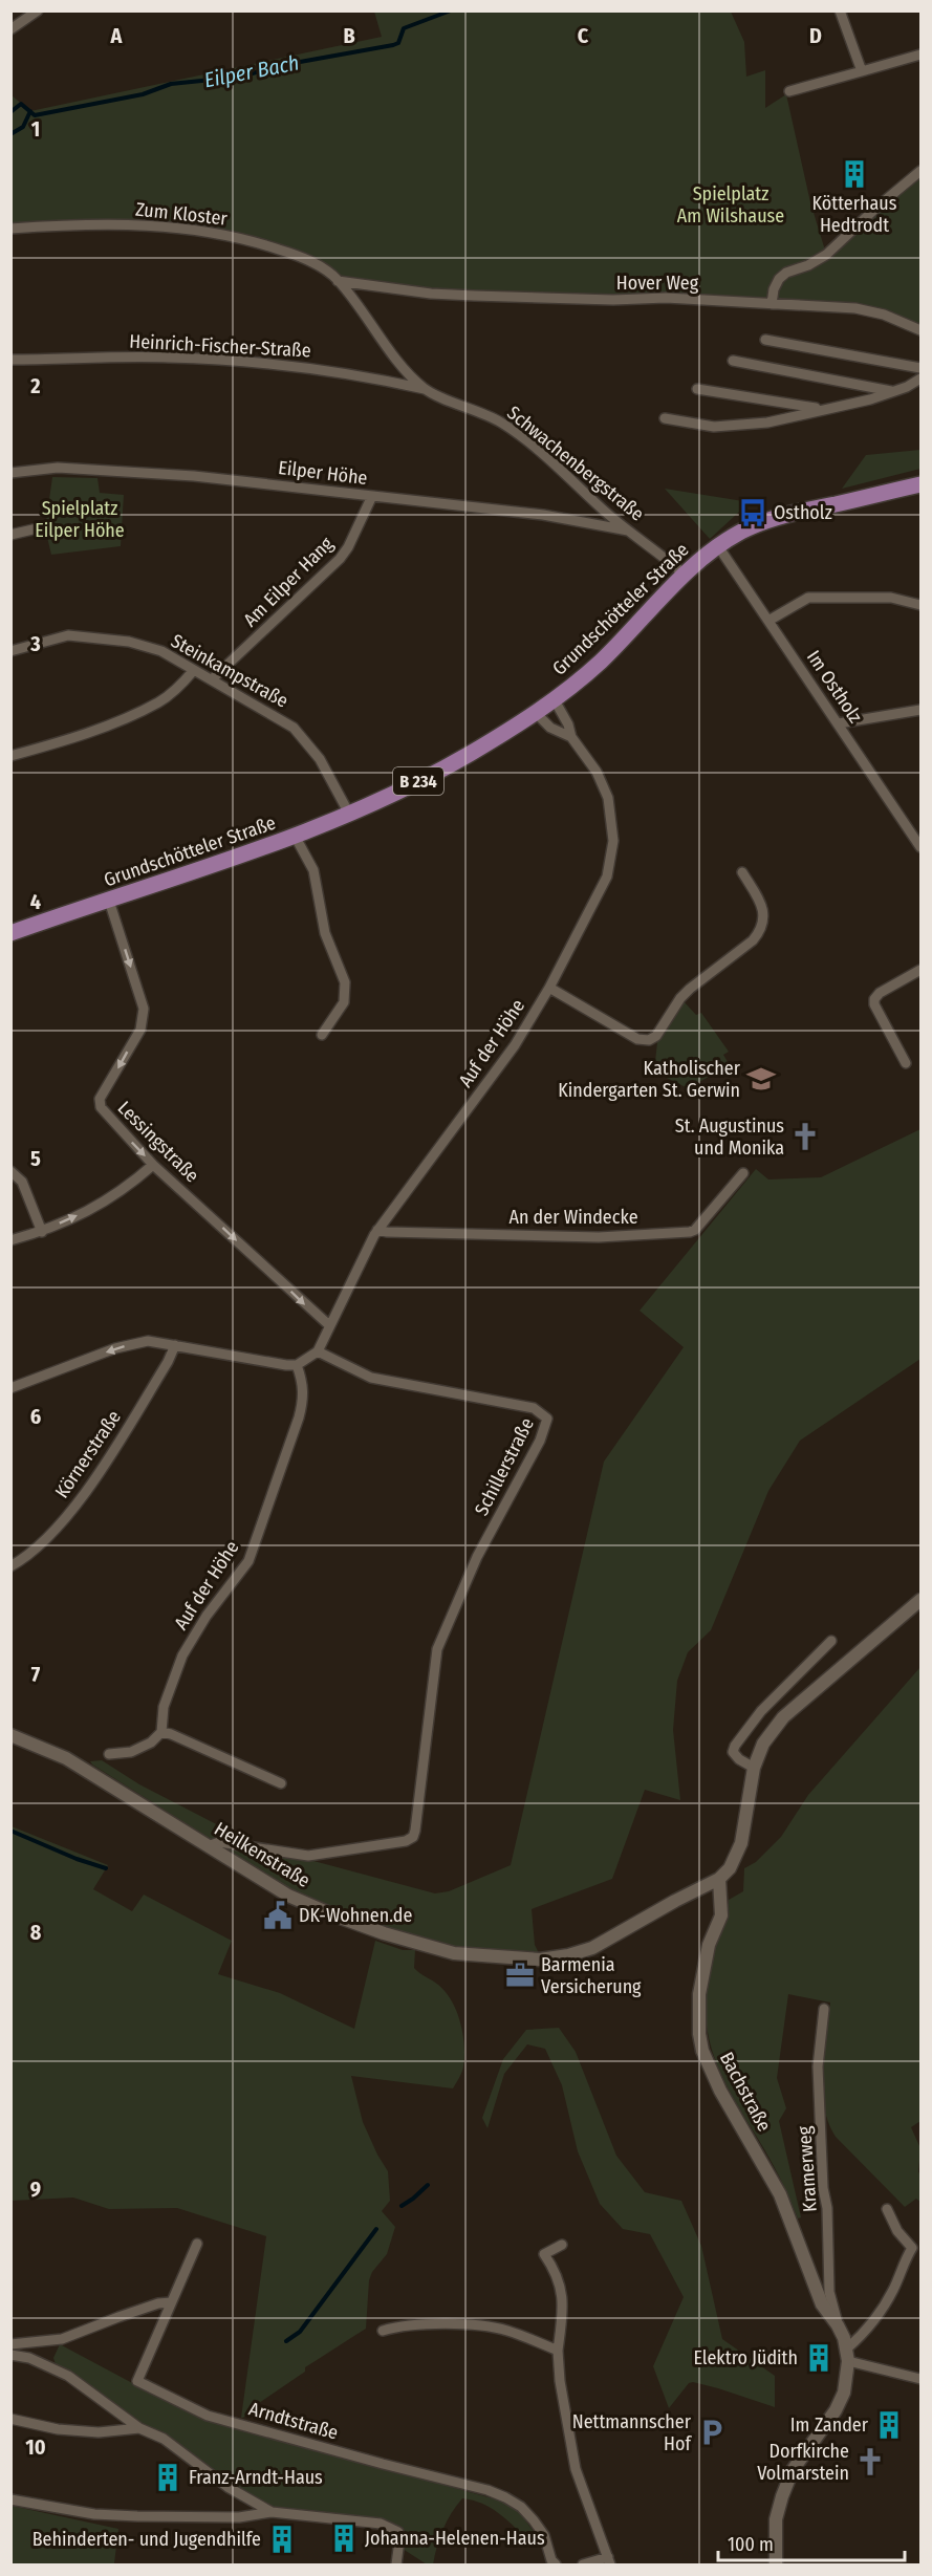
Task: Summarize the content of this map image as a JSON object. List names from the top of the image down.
{
  "streets": {
    "main road": ["Grundschötteler Straße", "B 234"],
    "street": [
      "Zum Kloster",
      "Hover Weg",
      "Heinrich-Fischer-Straße",
      "Schwachenbergstraße",
      "Eilper Höhe",
      "Am Eilper Hang",
      "Steinkampstraße",
      "Im Ostholz",
      "Auf der Höhe",
      "Lessingstraße",
      "An der Windecke",
      "Körnerstraße",
      "Schillerstraße",
      "Heilkenstraße",
      "Bachstraße",
      "Kramerweg",
      "Arndtstraße"
    ]
  },
  "crossings": [
    ["Zum Kloster", "Hover Weg"],
    ["Zum Kloster", "Schwachenbergstraße"],
    ["Hover Weg", "Schwachenbergstraße"],
    ["Heinrich-Fischer-Straße", "Schwachenbergstraße"],
    ["Schwachenbergstraße", "Eilper Höhe"],
    ["Schwachenbergstraße", "Grundschötteler Straße"],
    ["Eilper Höhe", "Am Eilper Hang"],
    ["Am Eilper Hang", "Steinkampstraße"],
    ["Grundschötteler Straße", "Steinkampstraße"],
    ["Grundschötteler Straße", "Im Ostholz"],
    ["Grundschötteler Straße", "Auf der Höhe"],
    ["Grundschötteler Straße", "Lessingstraße"],
    ["Auf der Höhe", "Lessingstraße"],
    ["Auf der Höhe", "An der Windecke"],
    ["Auf der Höhe", "Schillerstraße"],
    ["Schillerstraße", "Heilkenstraße"],
    ["Heilkenstraße", "Bachstraße"],
    ["Bachstraße", "Kramerweg"]
  ],
  "one_way": ["Lessingstraße"],
  "water": ["Eilper Bach"],
  "parks": ["Spielplatz Am Wilshause", "Spielplatz Eilper Höhe"],
  "places": {
    "building": [
      "Kötterhaus Hedtrodt",
      "Elektro Jüdith",
      "Im Zander",
      "Franz-Arndt-Haus",
      "Johanna-Helenen-Haus",
      "Behinderten- und Jugendhilfe"
    ],
    "bus stop": ["Ostholz"],
    "school or university": ["Katholischer Kindergarten St. Gerwin"],
    "church": ["St. Augustinus und Monika", "Dorfkirche Volmarstein"],
    "public building": ["DK-Wohnen.de"],
    "office": ["Barmenia Versicherung"],
    "parking": ["Nettmannscher Hof"]
  },
  "scale_bar": "100 m",
  "grid": {
    "columns": [
      "A",
      "B",
      "C",
      "D"
    ],
    "rows": [
      "1",
      "2",
      "3",
      "4",
      "5",
      "6",
      "7",
      "8",
      "9",
      "10"
    ]
  }
}
